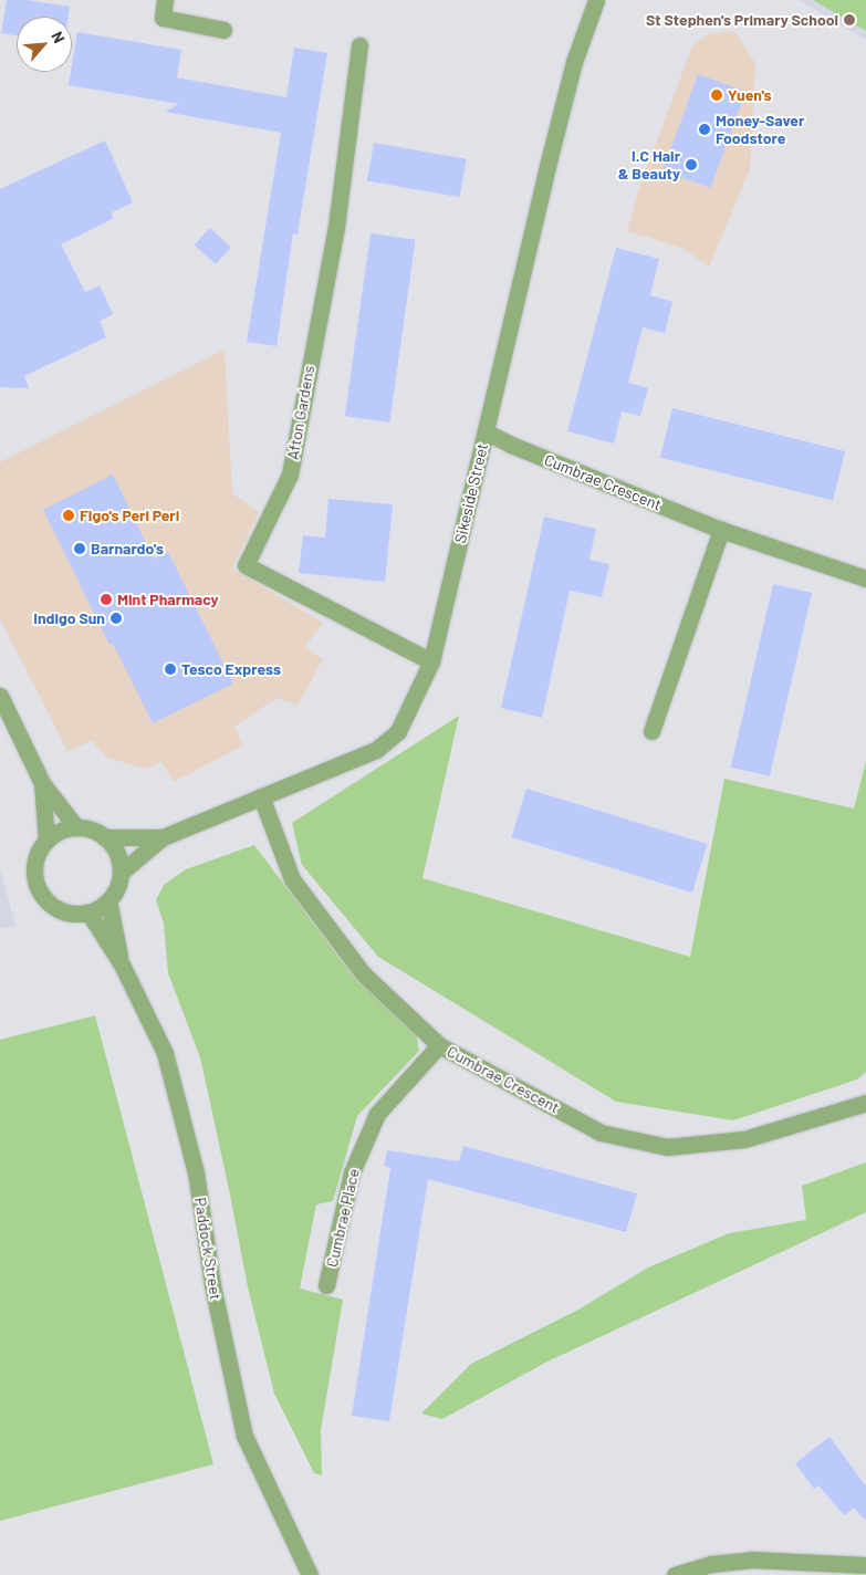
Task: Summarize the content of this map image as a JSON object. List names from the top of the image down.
{
  "streets": {
    "street": [
      "Afton Gardens",
      "Cumbrae Crescent",
      "Sikeside Street",
      "Cumbrae Place",
      "Paddock Street"
    ]
  },
  "crossings": [
    ["Afton Gardens", "Sikeside Street"],
    ["Cumbrae Crescent", "Sikeside Street"],
    ["Cumbrae Crescent", "Cumbrae Place"],
    ["Sikeside Street", "Paddock Street"]
  ],
  "places": [
    "St Stephen's Primary School",
    "Yuen's",
    "Money-Saver Foodstore",
    "I.C Hair & Beauty",
    "Figo's Peri Peri",
    "Barnardo's",
    "Mint Pharmacy",
    "Indigo Sun",
    "Tesco Express"
  ],
  "north": "top right"
}
